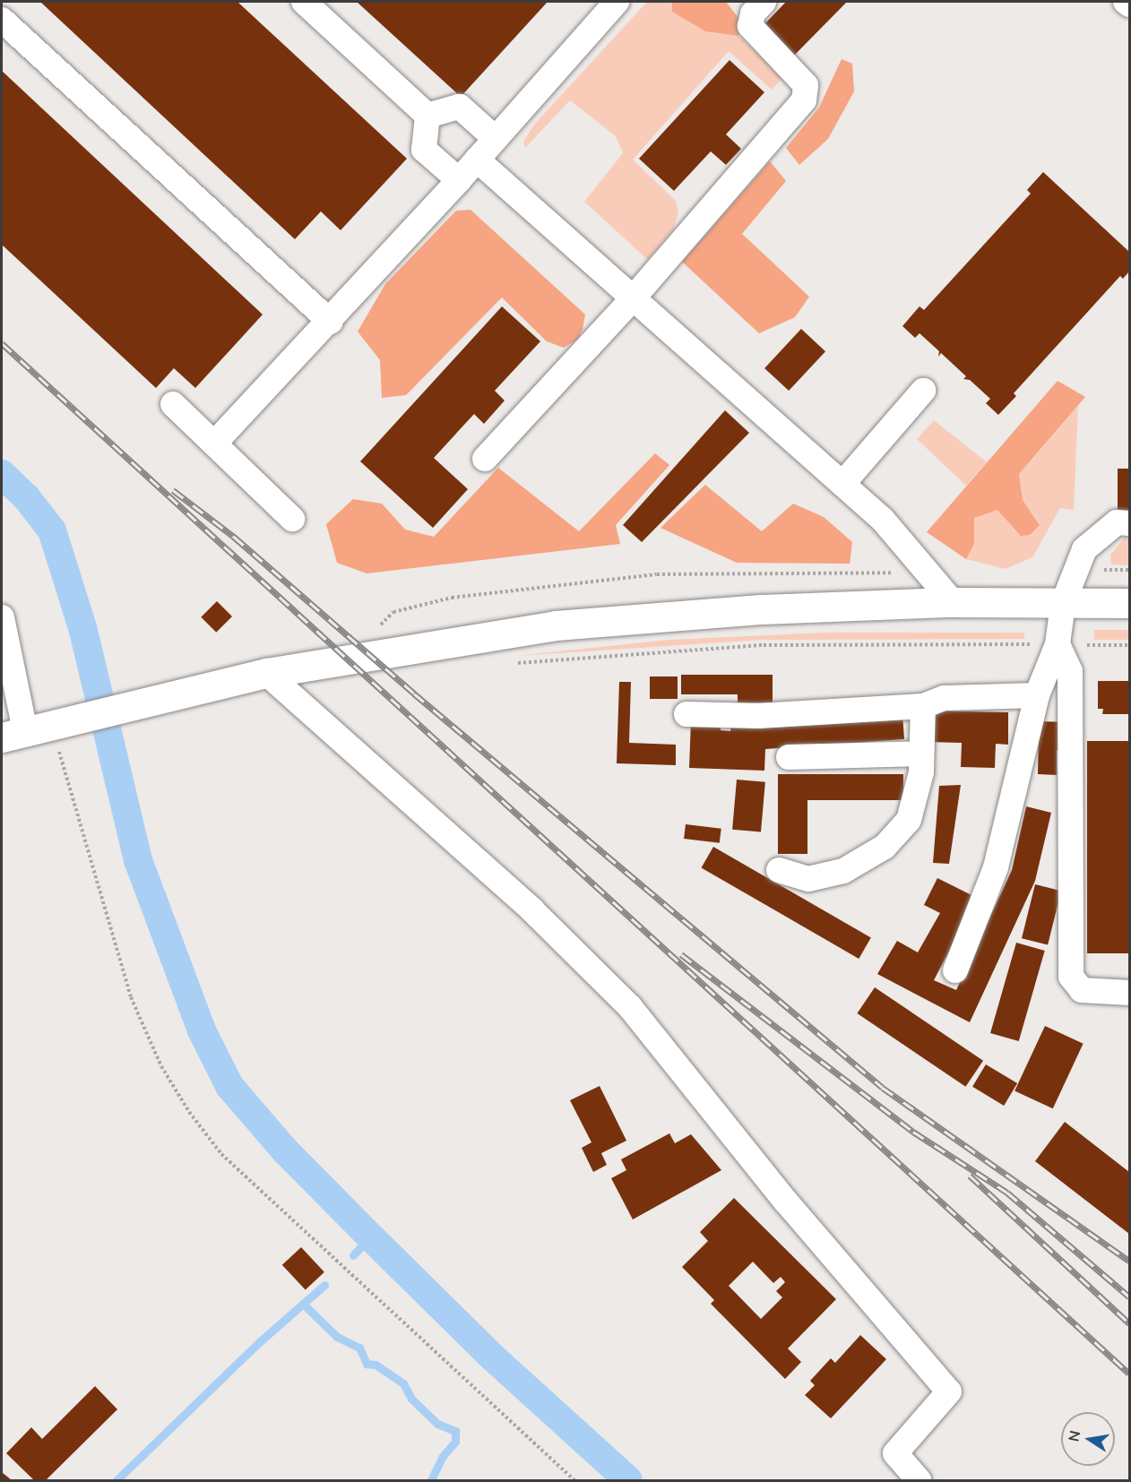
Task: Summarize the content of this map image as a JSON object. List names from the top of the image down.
{
  "north": "left"
}
